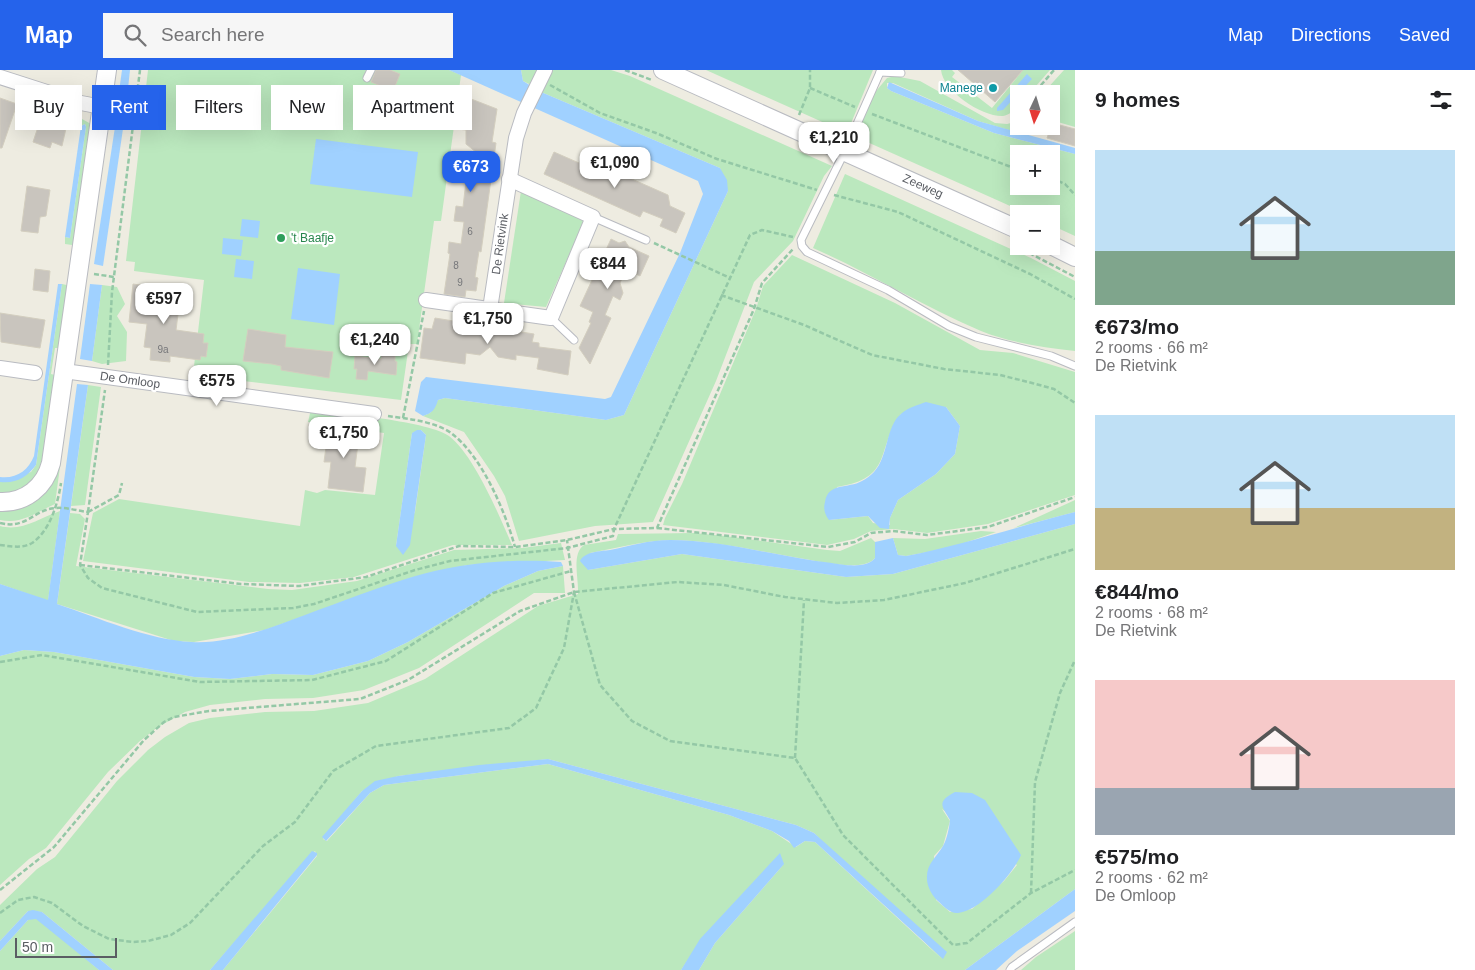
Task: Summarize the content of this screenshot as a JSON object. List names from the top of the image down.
{
  "streets": {
    "street": ["Zeeweg", "De Rietvink", "De Omloop"]
  },
  "places": ["Manege", "'t Baafje"],
  "house_numbers": [
    "6",
    "8",
    "9",
    "9a"
  ],
  "scale_bar": "50 m",
  "north": "bottom",
  "page": {
    "header": "Map",
    "search": "Search here",
    "nav": ["Map", "Directions", "Saved"],
    "heading": "9 homes",
    "map_buttons": ["+", "−"],
    "chip": [
      "Buy",
      "Rent",
      "Filters",
      "New",
      "Apartment"
    ],
    "price": [
      "€1,210",
      "€1,090",
      "€673",
      "€844",
      "€597",
      "€1,750",
      "€1,240",
      "€575",
      "€1,750"
    ],
    "list": [
      {
        "name": "€673/mo",
        "note": "2 rooms · 66 m² · De Rietvink"
      },
      {
        "name": "€844/mo",
        "note": "2 rooms · 68 m² · De Rietvink"
      },
      {
        "name": "€575/mo",
        "note": "2 rooms · 62 m² · De Omloop"
      }
    ],
    "scale": "50 m"
  }
}
